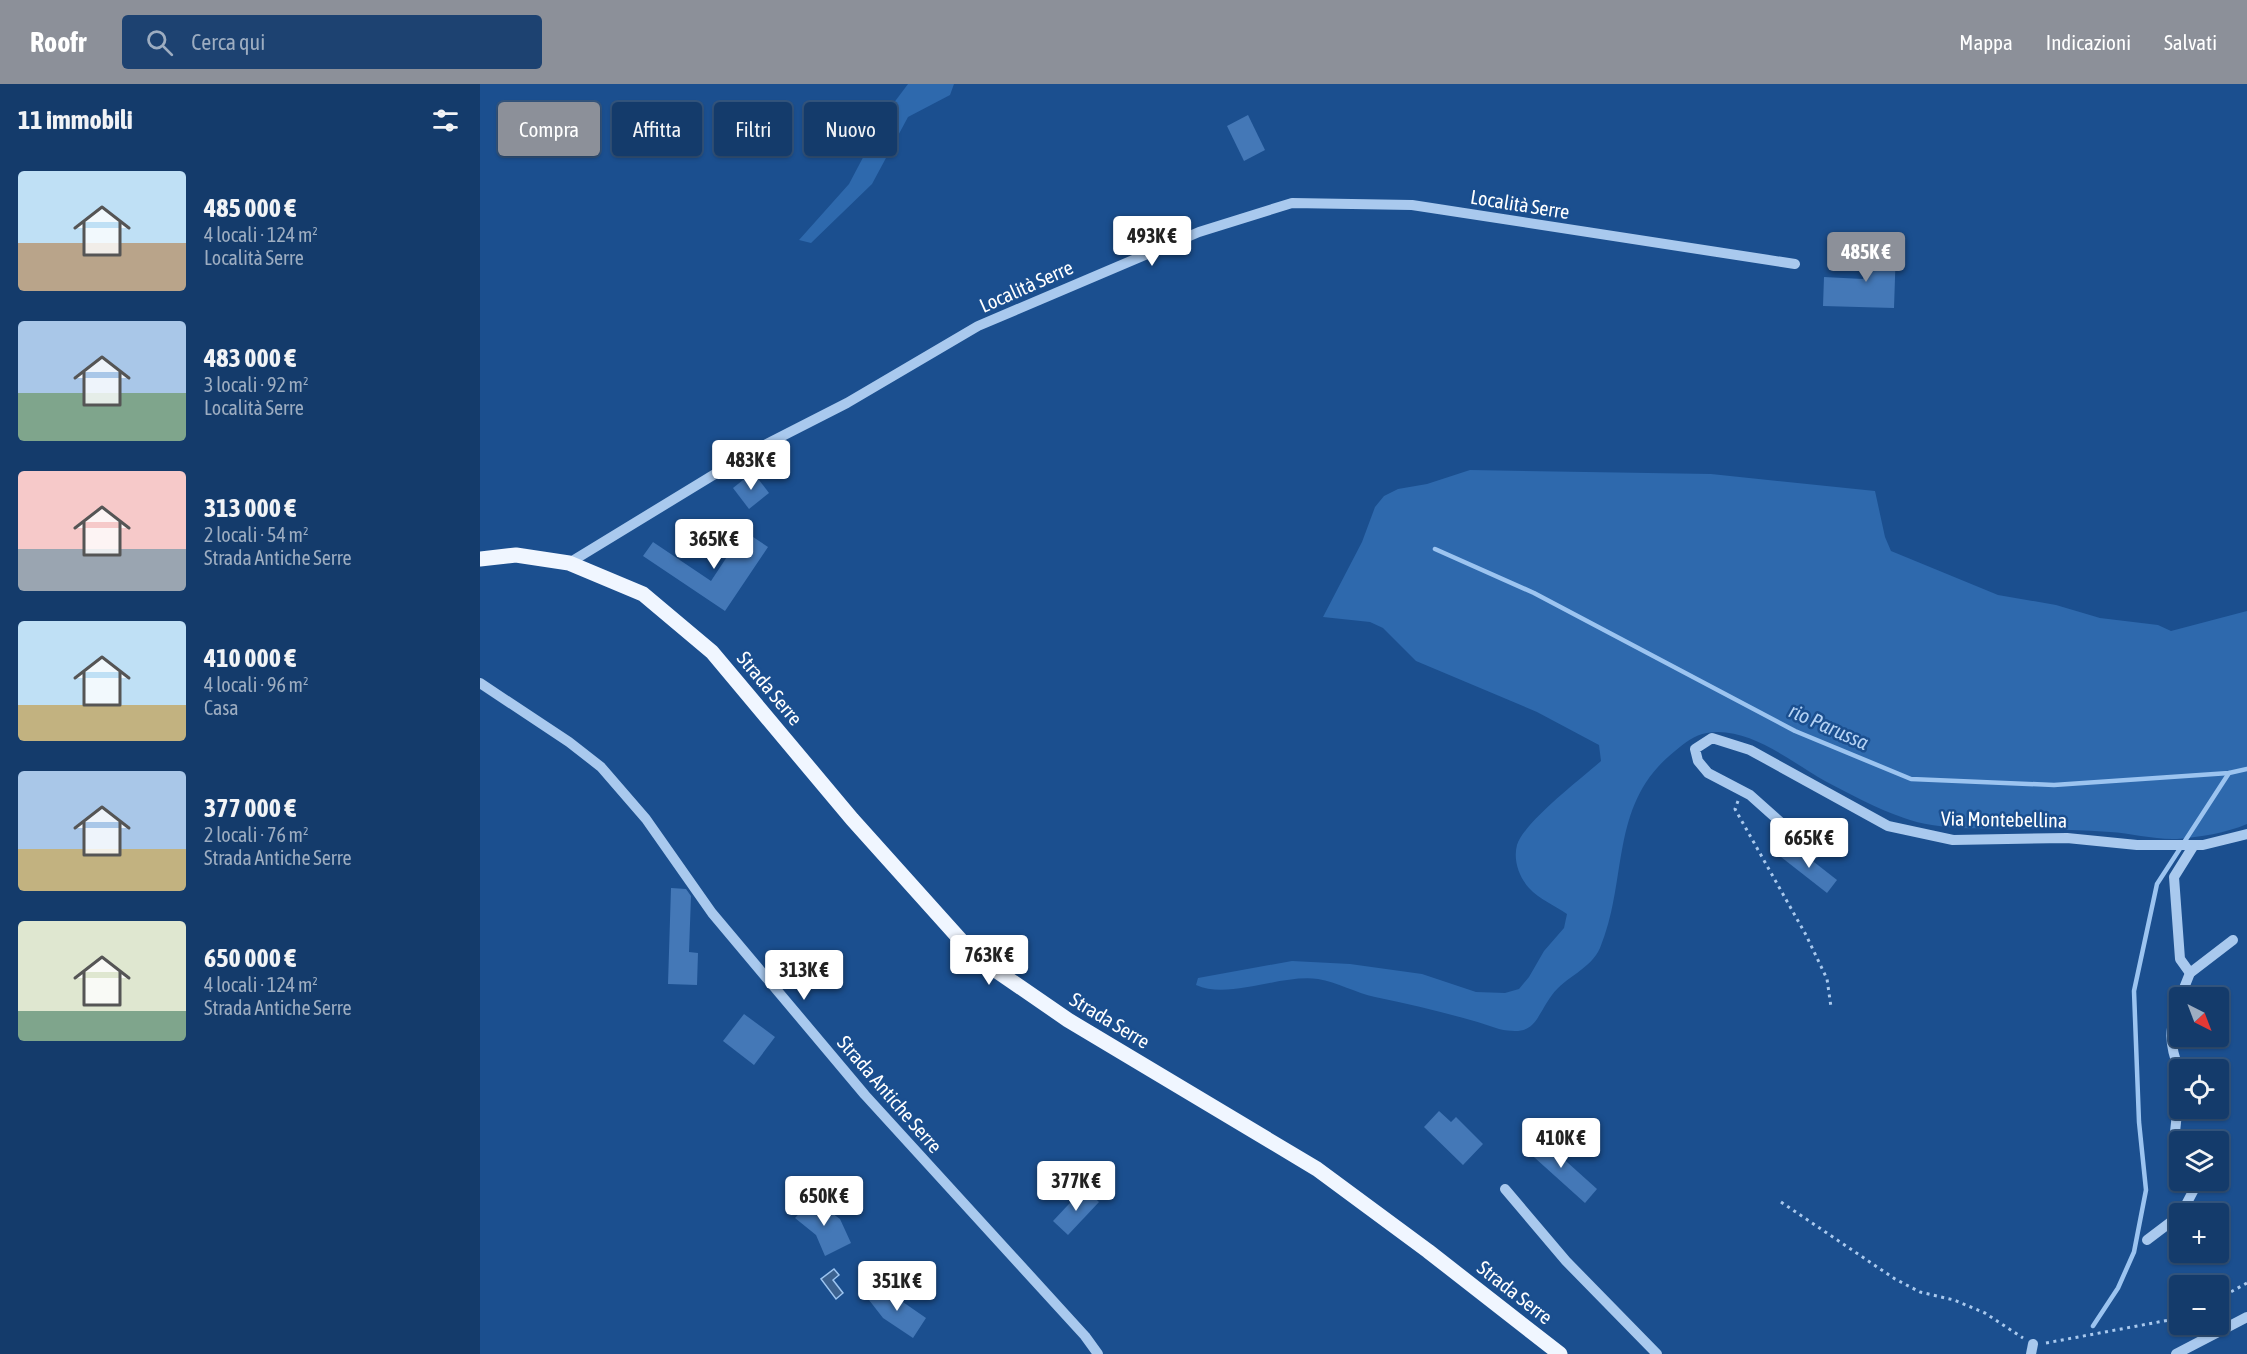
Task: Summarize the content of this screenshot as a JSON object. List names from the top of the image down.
{
  "streets": {
    "main road": ["Strada Serre"],
    "street": ["Località Serre", "Via Montebellina", "Strada Antiche Serre"]
  },
  "crossings": [
    ["Località Serre", "Strada Serre"]
  ],
  "water": ["rio Parussa"],
  "north": "bottom right",
  "page": {
    "header": "Roofr",
    "search": "Cerca qui",
    "nav": ["Mappa", "Indicazioni", "Salvati"],
    "heading": "11 immobili",
    "chip": [
      "Compra",
      "Affitta",
      "Filtri",
      "Nuovo"
    ],
    "list": [
      {
        "name": "485 000 €",
        "note": "4 locali · 124 m² · Località Serre"
      },
      {
        "name": "483 000 €",
        "note": "3 locali · 92 m² · Località Serre"
      },
      {
        "name": "313 000 €",
        "note": "2 locali · 54 m² · Strada Antiche Serre"
      },
      {
        "name": "410 000 €",
        "note": "4 locali · 96 m² · Casa"
      },
      {
        "name": "377 000 €",
        "note": "2 locali · 76 m² · Strada Antiche Serre"
      },
      {
        "name": "650 000 €",
        "note": "4 locali · 124 m² · Strada Antiche Serre"
      }
    ],
    "price": [
      "493K €",
      "485K €",
      "483K €",
      "365K €",
      "665K €",
      "763K €",
      "313K €",
      "410K €",
      "377K €",
      "650K €",
      "351K €"
    ],
    "map_buttons": ["+", "−"]
  }
}
